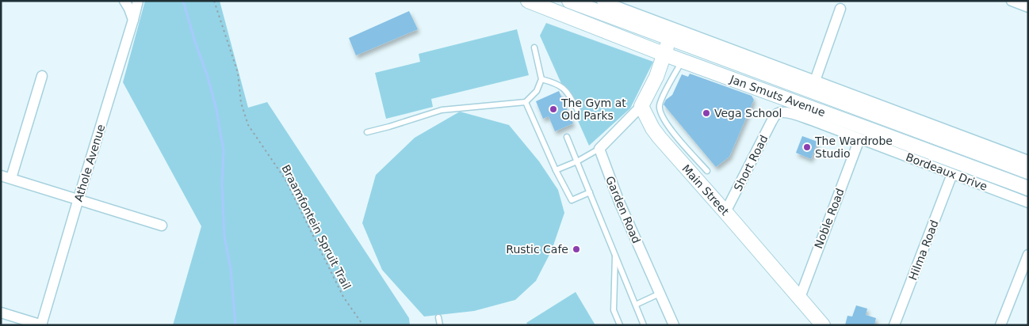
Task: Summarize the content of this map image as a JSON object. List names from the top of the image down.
{
  "streets": {
    "main road": ["Jan Smuts Avenue", "Main Street"],
    "street": [
      "Athole Avenue",
      "Short Road",
      "Bordeaux Drive",
      "Garden Road",
      "Noble Road",
      "Hilma Road"
    ],
    "path": ["Braamfontein Spruit Trail"]
  },
  "crossings": [
    ["Short Road", "Bordeaux Drive"],
    ["Short Road", "Main Street"],
    ["Bordeaux Drive", "Noble Road"],
    ["Bordeaux Drive", "Hilma Road"],
    ["Main Street", "Noble Road"]
  ],
  "places": [
    "The Gym at Old Parks",
    "Vega School",
    "The Wardrobe Studio",
    "Rustic Cafe"
  ]
}
